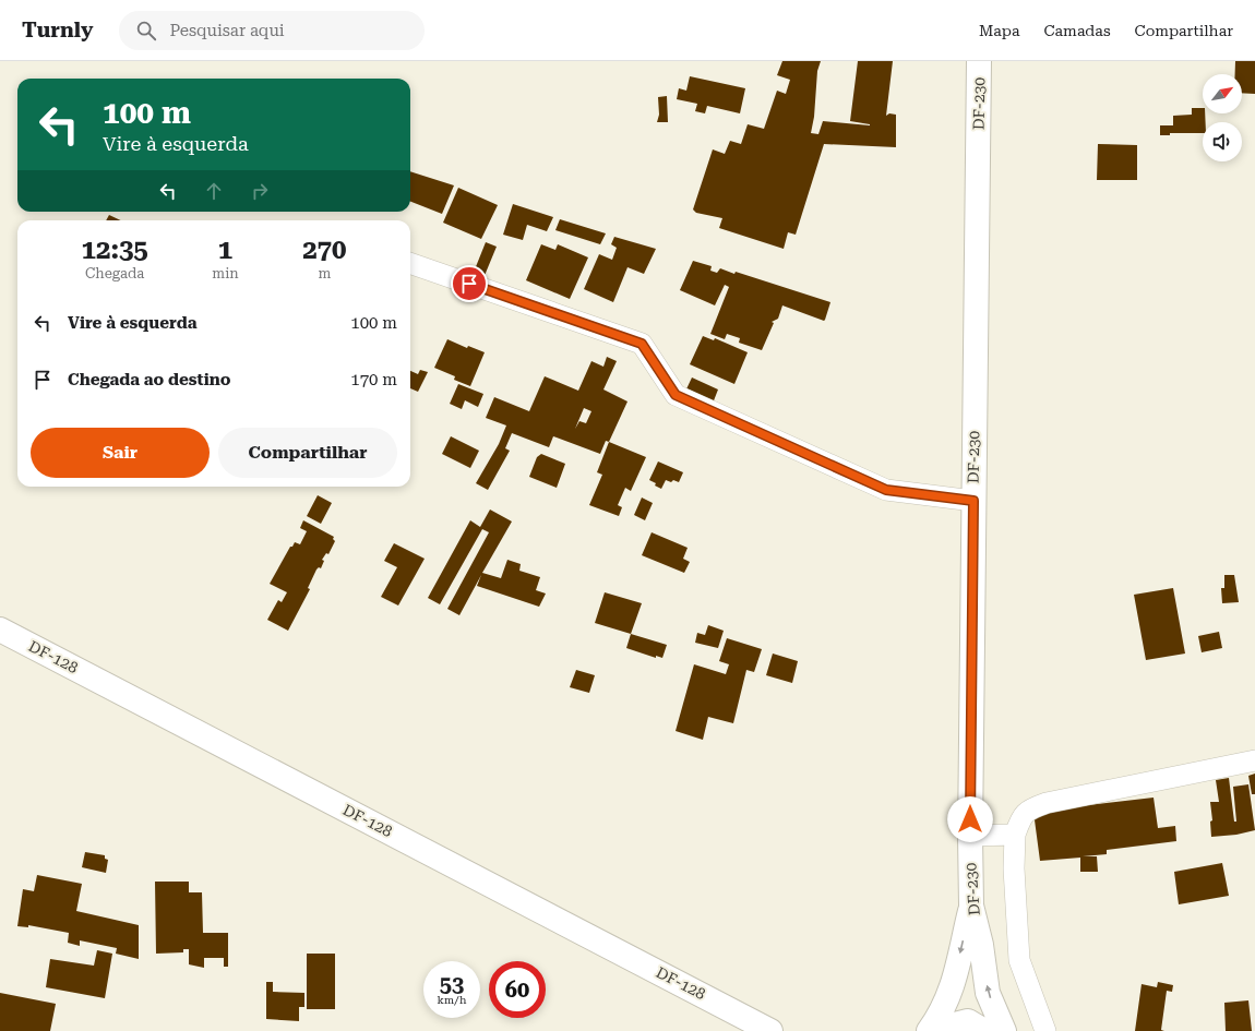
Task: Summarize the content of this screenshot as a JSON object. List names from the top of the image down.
{
  "streets": {
    "main road": ["DF-230", "DF-128"]
  },
  "north": "top right",
  "page": {
    "header": "Turnly",
    "search": "Pesquisar aqui",
    "nav": ["Mapa", "Camadas", "Compartilhar"],
    "turn": ["100 m", "Vire à esquerda"],
    "eta": [
      "12:35",
      "Chegada",
      "1",
      "min",
      "270",
      "m"
    ],
    "list": [
      {
        "name": "Vire à esquerda",
        "value": "100 m"
      },
      {
        "name": "Chegada ao destino",
        "value": "170 m"
      }
    ],
    "buttons": ["Sair", "Compartilhar"],
    "speed": "53 km/h",
    "limit": "60"
  }
}
